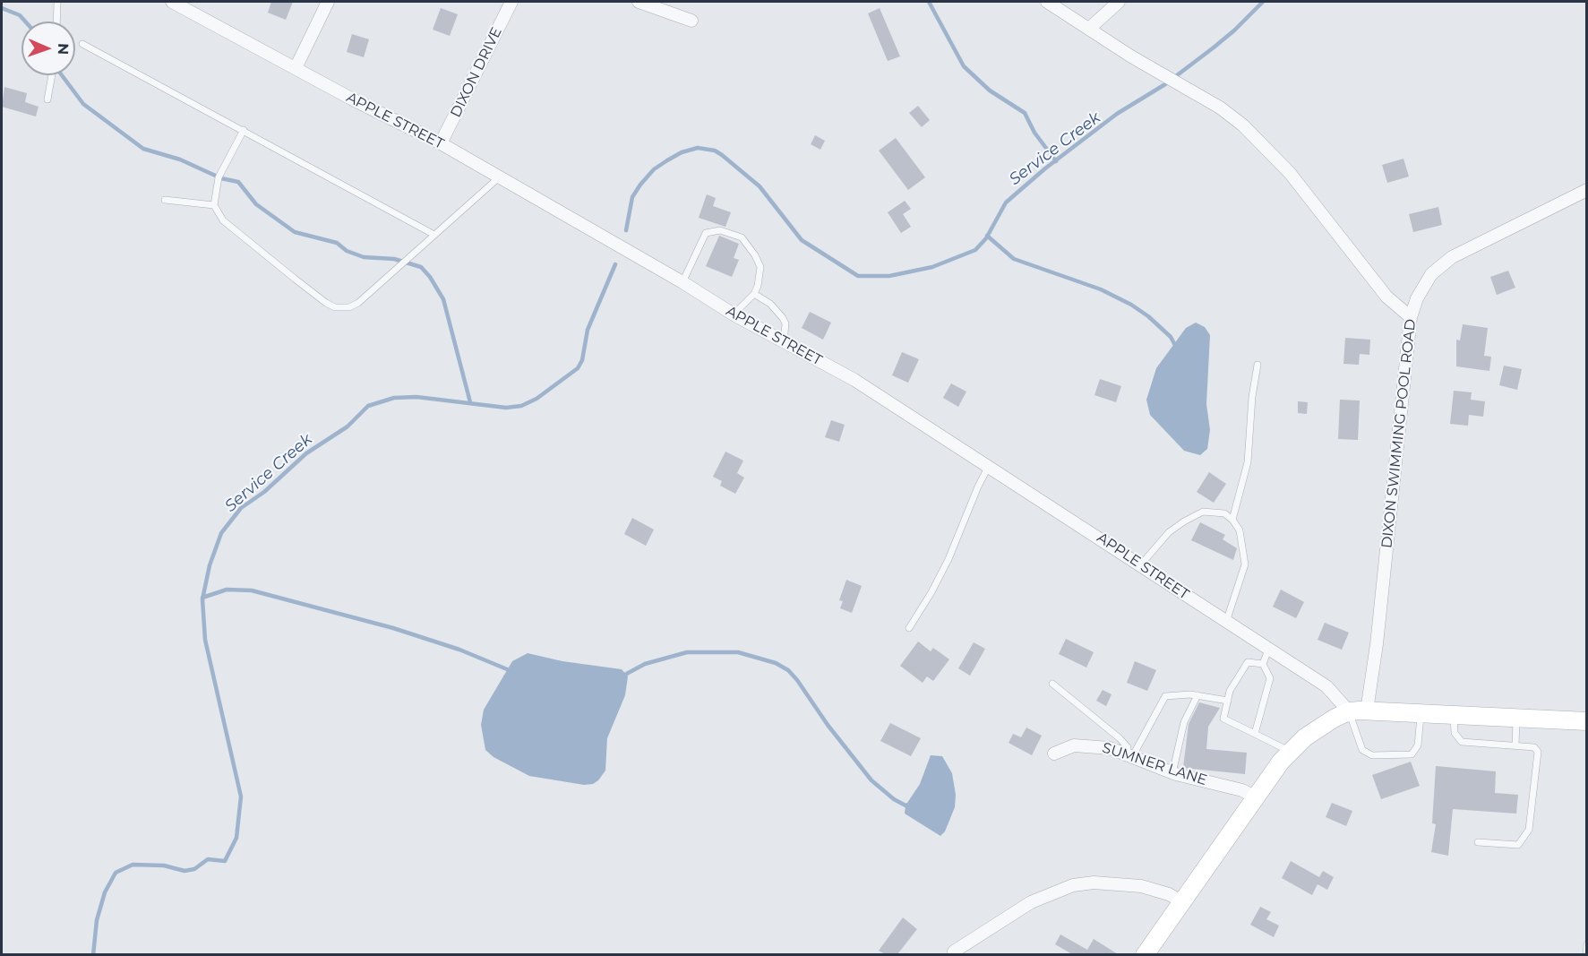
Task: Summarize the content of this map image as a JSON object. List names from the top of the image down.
{
  "streets": {
    "street": [
      "DIXON DRIVE",
      "APPLE STREET",
      "DIXON SWIMMING POOL ROAD",
      "SUMNER LANE"
    ]
  },
  "crossings": [
    ["DIXON DRIVE", "APPLE STREET"]
  ],
  "water": ["Service Creek"],
  "north": "right"
}
